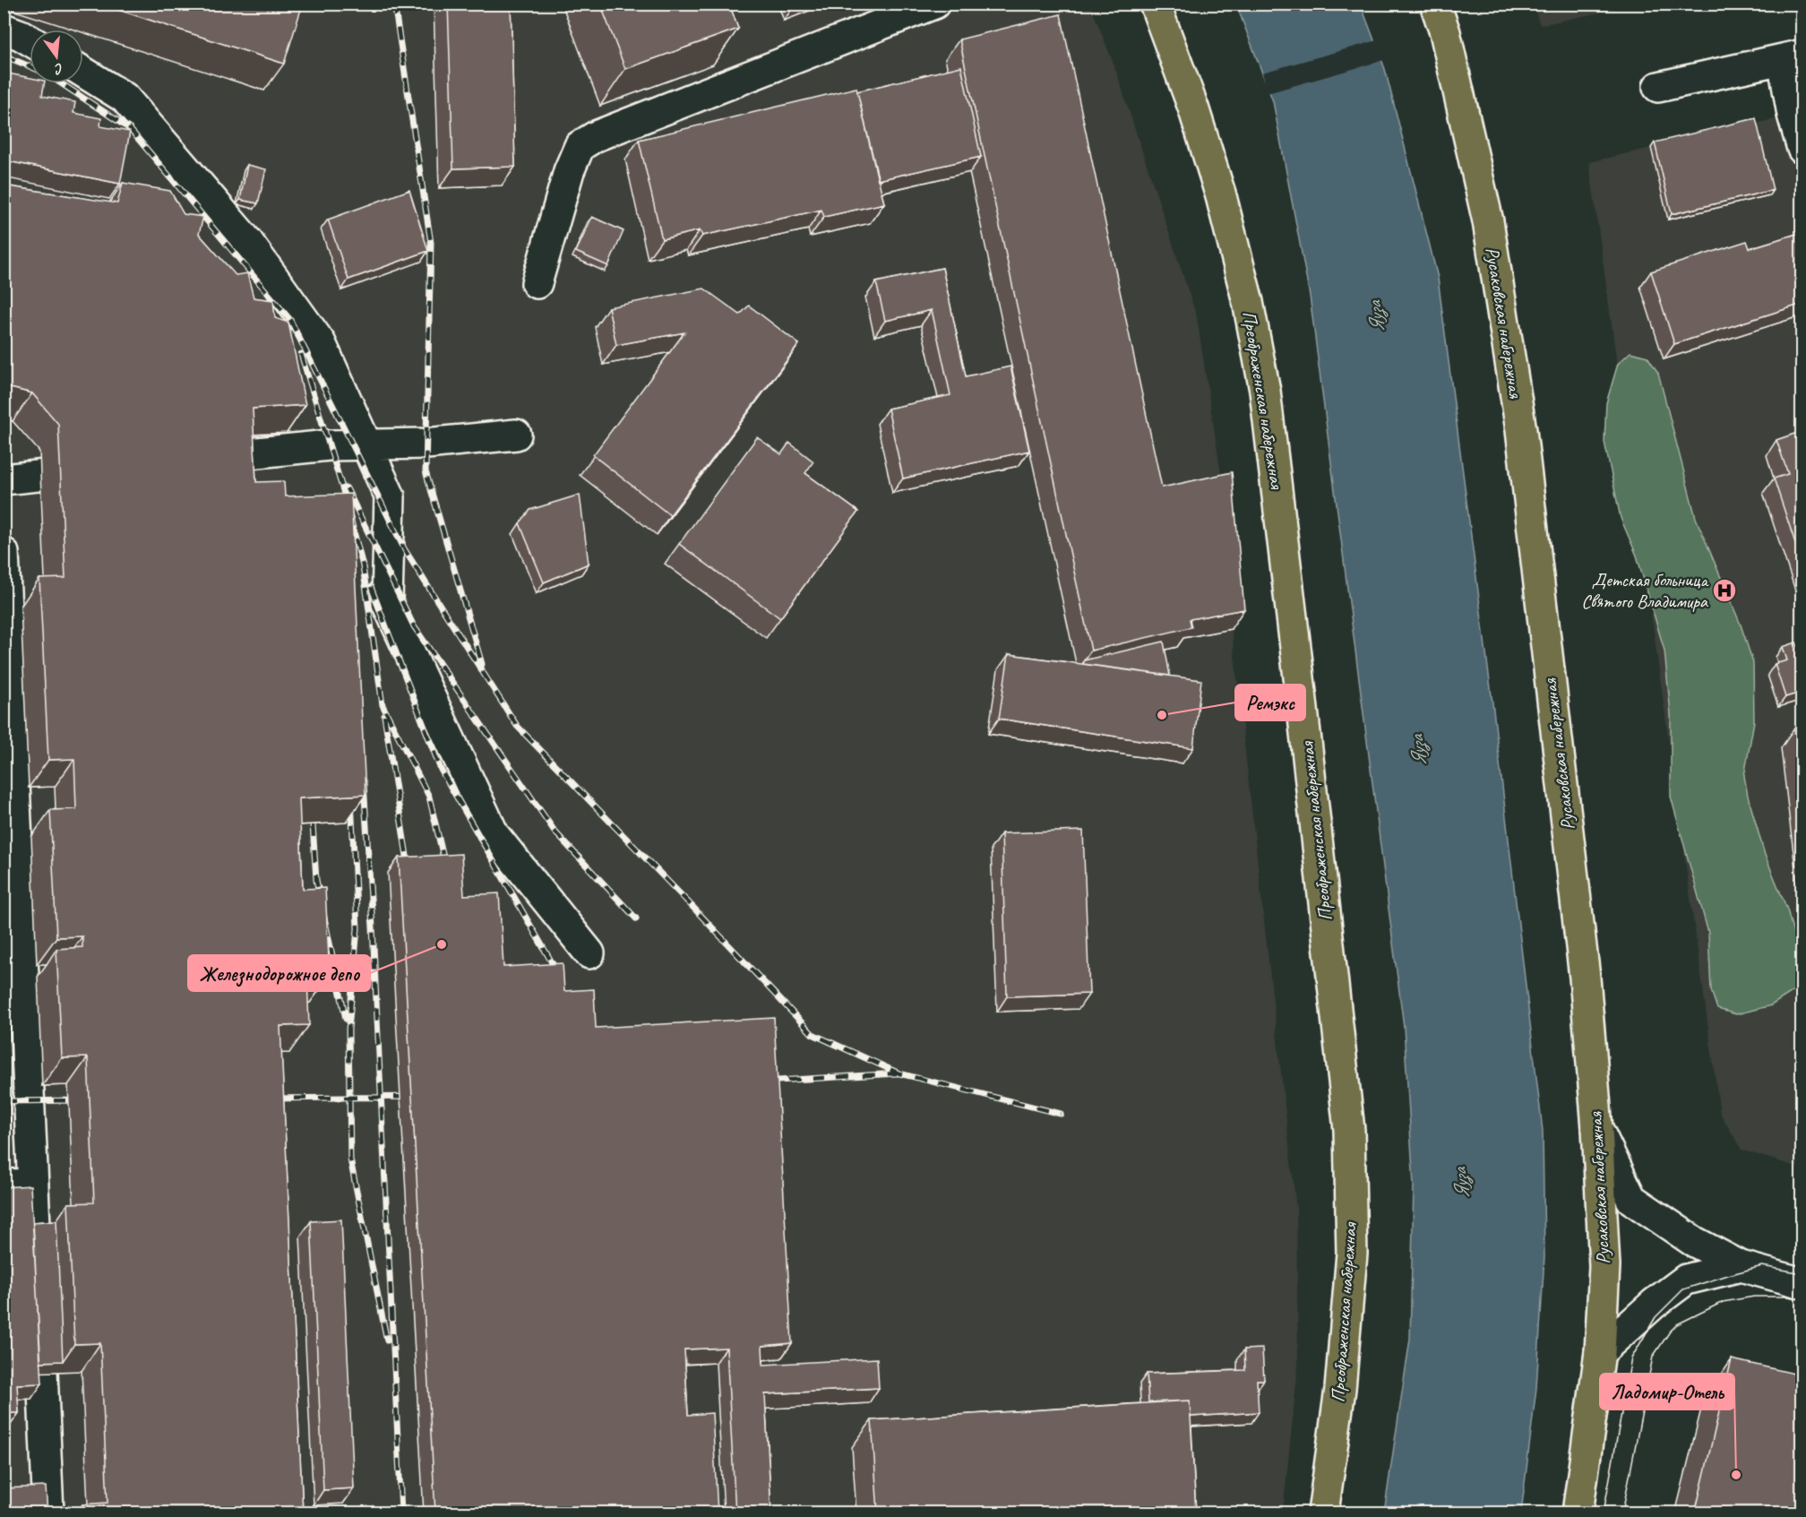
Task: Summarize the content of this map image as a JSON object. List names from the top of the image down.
{
  "streets": {
    "main road": ["Русаковская набережная", "Преображенская набережная"]
  },
  "water": ["Яуза"],
  "places": {
    "hospital": ["Детская больница Святого Владимира"],
    "other": ["Ремэкс", "Железнодорожное депо", "Ладомир-Отель"]
  },
  "north": "bottom"
}
